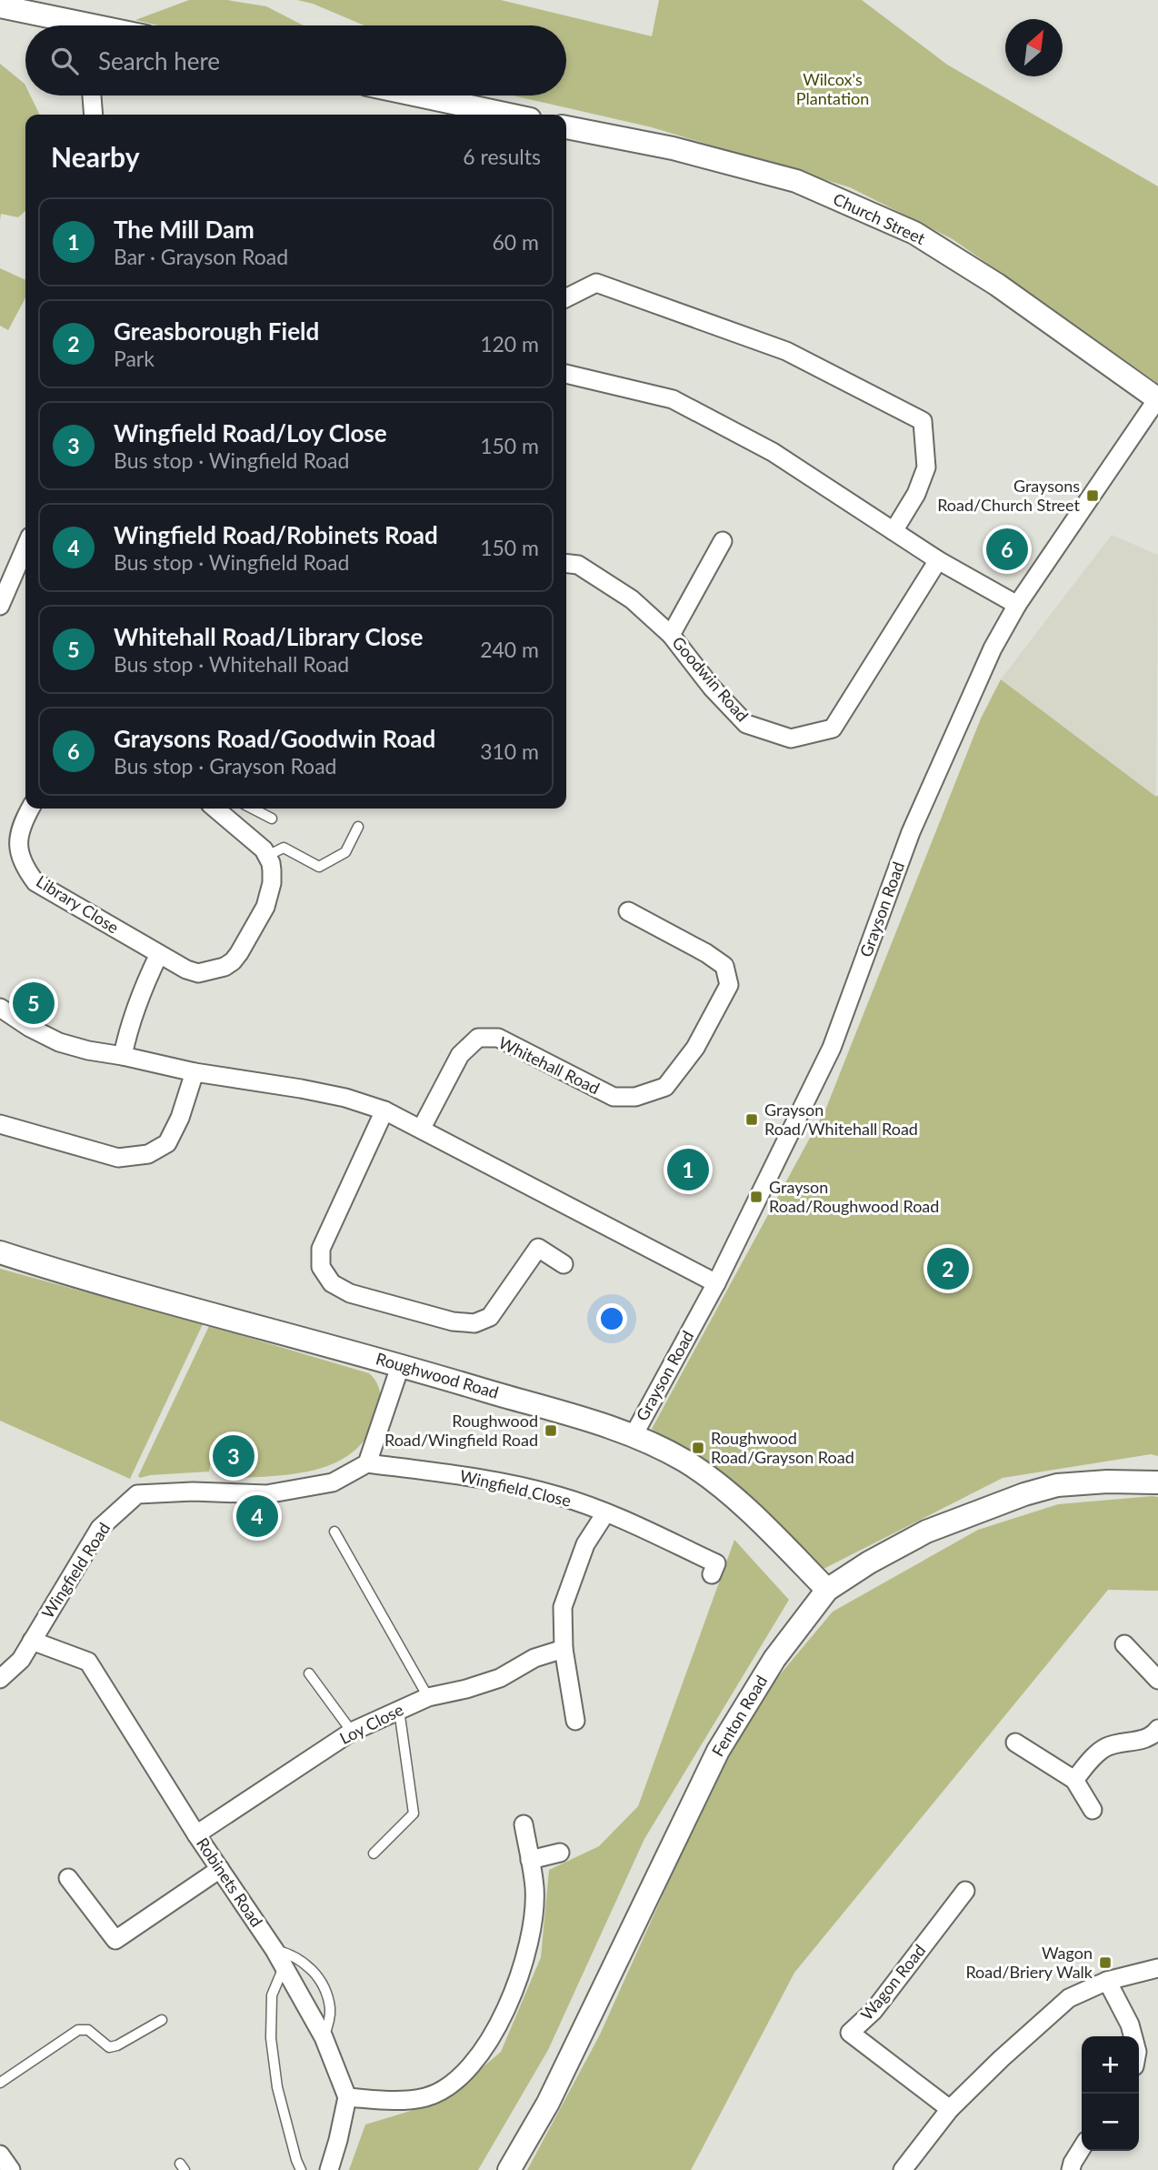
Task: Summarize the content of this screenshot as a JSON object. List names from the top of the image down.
{
  "streets": {
    "street": [
      "Church Street",
      "Goodwin Road",
      "Library Close",
      "Grayson Road",
      "Whitehall Road",
      "Roughwood Road",
      "Wingfield Close",
      "Wingfield Road",
      "Fenton Road",
      "Loy Close",
      "Robinets Road",
      "Wagon Road"
    ]
  },
  "crossings": [
    ["Church Street", "Grayson Road"],
    ["Grayson Road", "Roughwood Road"],
    ["Roughwood Road", "Fenton Road"],
    ["Wingfield Close", "Wingfield Road"],
    ["Wingfield Road", "Robinets Road"],
    ["Loy Close", "Robinets Road"]
  ],
  "parks": ["Wilcox's Plantation"],
  "places": {
    "transit": [
      "Graysons Road/Church Street",
      "Grayson Road/Whitehall Road",
      "Grayson Road/Roughwood Road",
      "Roughwood Road/Wingfield Road",
      "Roughwood Road/Grayson Road",
      "Wagon Road/Briery Walk"
    ]
  },
  "north": "top right",
  "page": {
    "search": "Search here",
    "heading": ["Nearby", "6 results"],
    "list": [
      {
        "mark": "1",
        "name": "The Mill Dam",
        "note": "Bar · Grayson Road",
        "value": "60 m"
      },
      {
        "mark": "2",
        "name": "Greasborough Field",
        "note": "Park",
        "value": "120 m"
      },
      {
        "mark": "3",
        "name": "Wingfield Road/Loy Close",
        "note": "Bus stop · Wingfield Road",
        "value": "150 m"
      },
      {
        "mark": "4",
        "name": "Wingfield Road/Robinets Road",
        "note": "Bus stop · Wingfield Road",
        "value": "150 m"
      },
      {
        "mark": "5",
        "name": "Whitehall Road/Library Close",
        "note": "Bus stop · Whitehall Road",
        "value": "240 m"
      },
      {
        "mark": "6",
        "name": "Graysons Road/Goodwin Road",
        "note": "Bus stop · Grayson Road",
        "value": "310 m"
      }
    ],
    "pins": [
      "6",
      "5",
      "1",
      "2",
      "3",
      "4"
    ],
    "map_buttons": ["+", "−"]
  }
}
